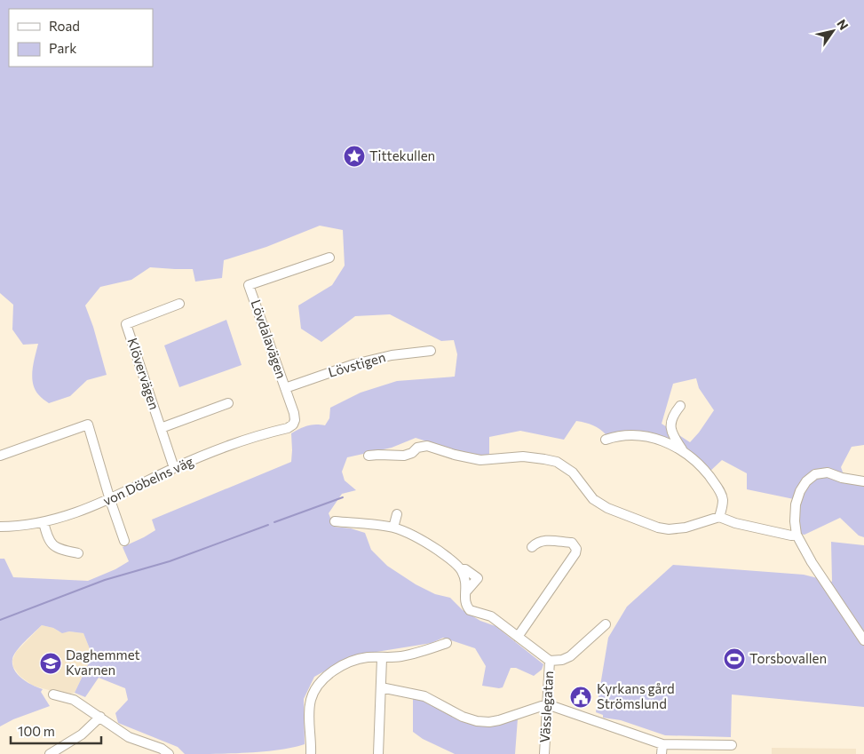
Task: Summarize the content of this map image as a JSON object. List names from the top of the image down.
{
  "streets": {
    "street": [
      "Lövdalavägen",
      "Lövstigen",
      "Klövervägen",
      "von Döbelns väg",
      "Vässlegatan"
    ]
  },
  "crossings": [
    ["Lövdalavägen", "Lövstigen"],
    ["Lövdalavägen", "von Döbelns väg"],
    ["Klövervägen", "von Döbelns väg"]
  ],
  "places": {
    "place": ["Tittekullen"],
    "sports": ["Torsbovallen"],
    "school or university": ["Daghemmet Kvarnen"],
    "public building": ["Kyrkans gård Strömslund"]
  },
  "legend": ["Road", "Park"],
  "scale_bar": "100 m",
  "north": "top right"
}
